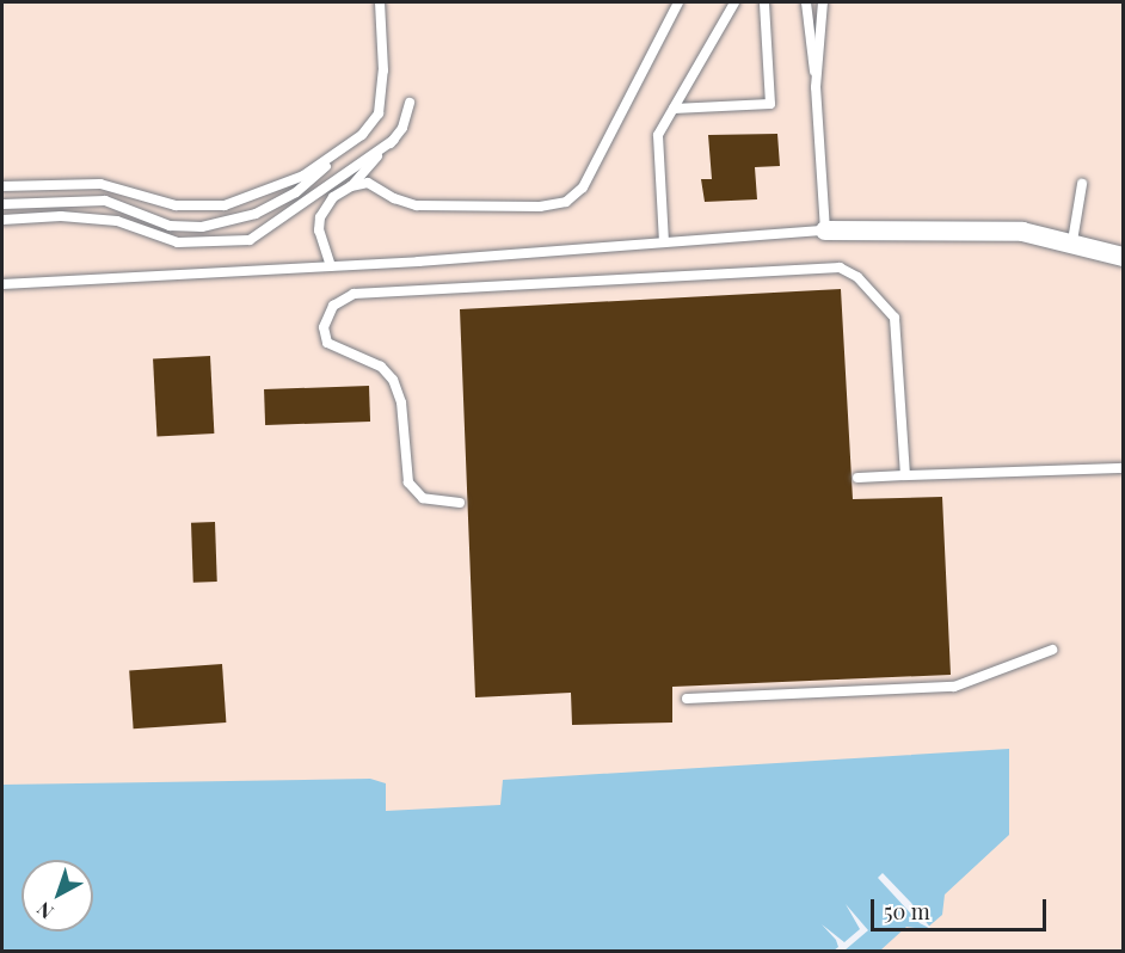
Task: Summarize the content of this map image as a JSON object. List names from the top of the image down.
{
  "scale_bar": "50 m",
  "north": "bottom left"
}
